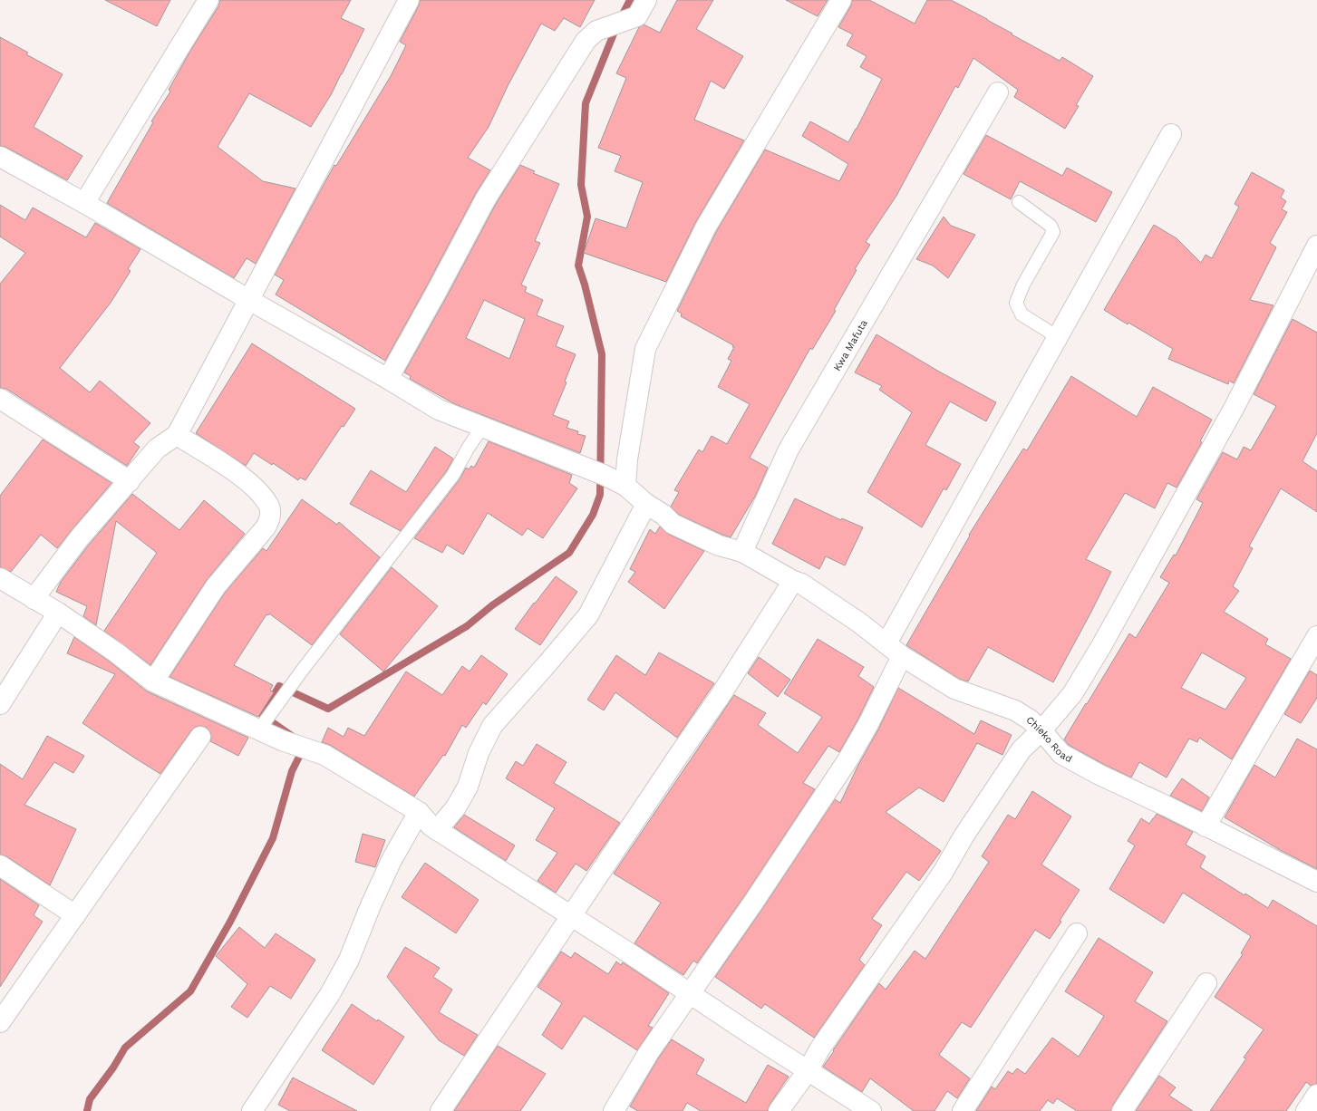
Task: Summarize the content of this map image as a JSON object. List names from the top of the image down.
{
  "streets": {
    "street": ["Kwa Mafuta", "Chieko Road"]
  }
}
